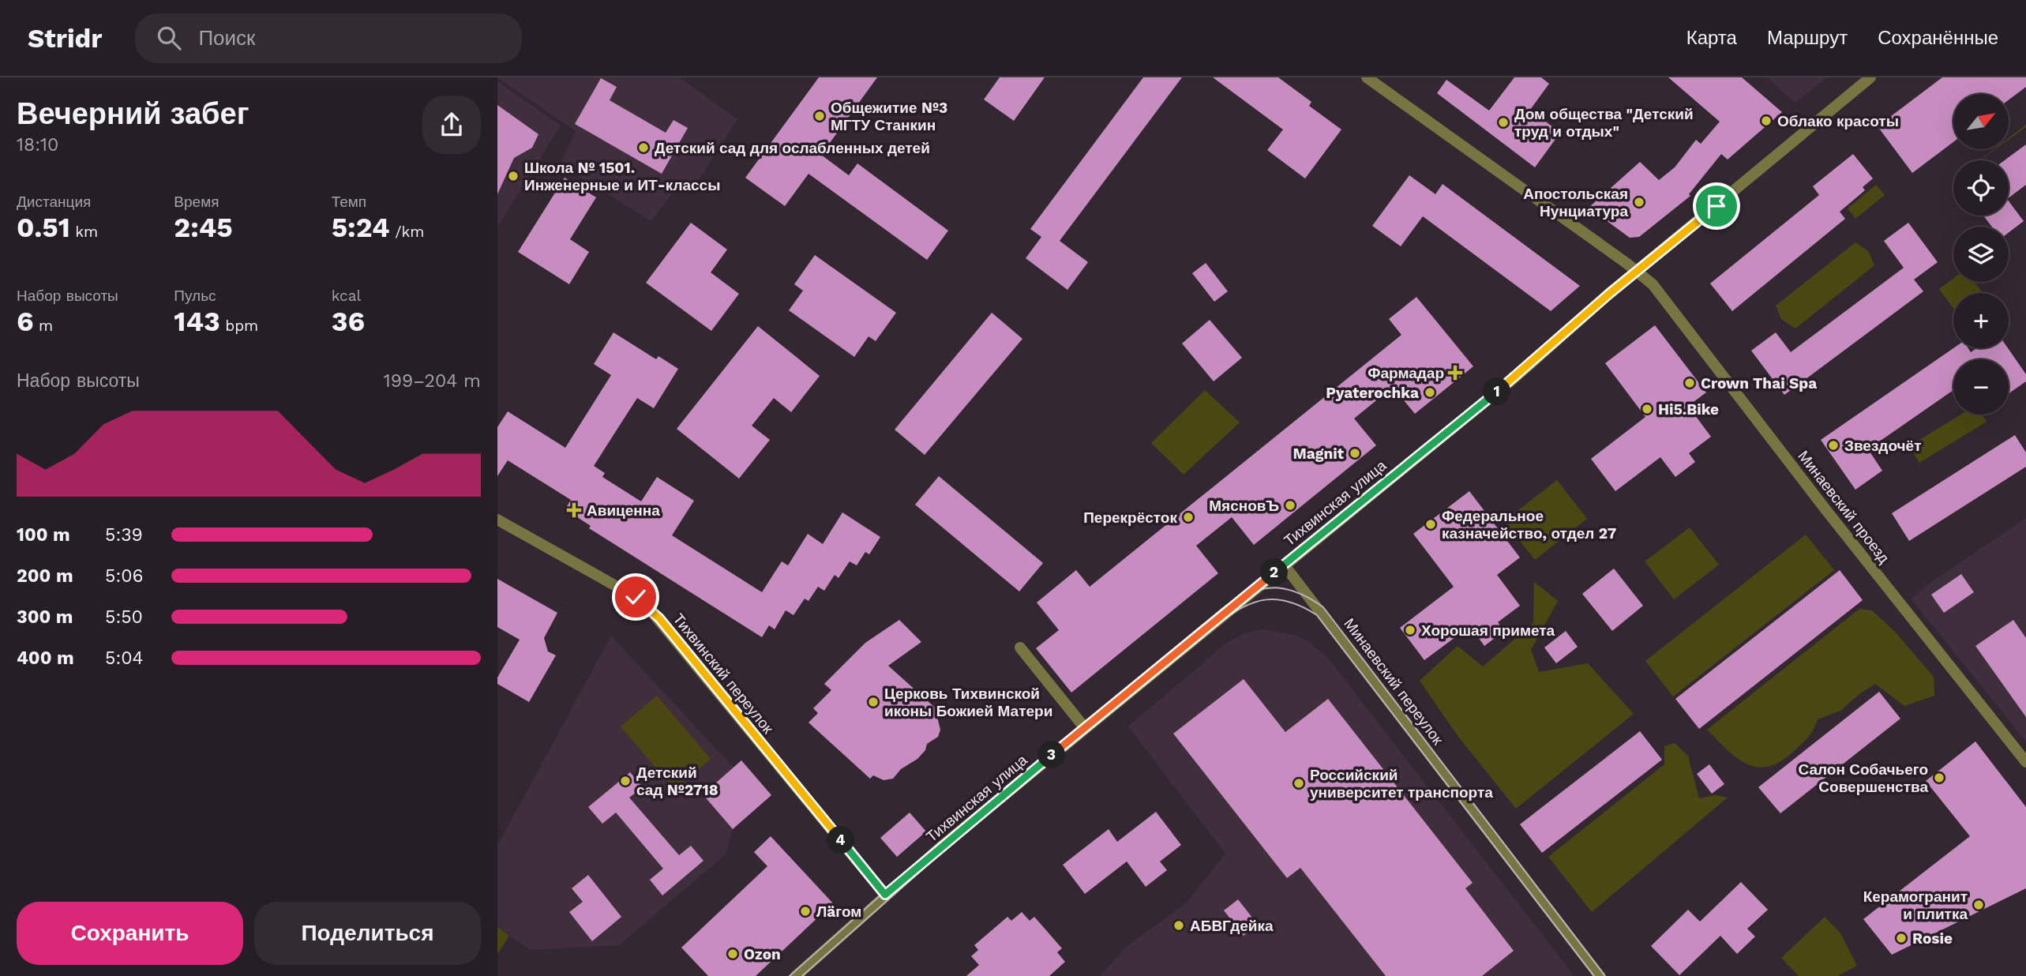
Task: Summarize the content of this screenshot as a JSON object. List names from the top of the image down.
{
  "streets": {
    "street": [
      "Тихвинская улица",
      "Минаевский проезд",
      "Тихвинский переулок",
      "Минаевский переулок"
    ]
  },
  "crossings": [
    ["Тихвинская улица", "Минаевский проезд"],
    ["Тихвинская улица", "Тихвинский переулок"],
    ["Тихвинская улица", "Минаевский переулок"]
  ],
  "places": {
    "other": [
      "Общежитие №3 МГТУ Станкин",
      "Облако красоты",
      "Дом общества \"Детский труд и отдых\"",
      "Детский сад для ослабленных детей",
      "Школа № 1501. Инженерные и ИТ-классы",
      "Апостольская Нунциатура",
      "Crown Thai Spa",
      "Pyaterochka",
      "Hi5.Bike",
      "Звездочёт",
      "Magnit",
      "МясновЪ",
      "Перекрёсток",
      "Федеральное казначейство, отдел 27",
      "Хорошая примета",
      "Церковь Тихвинской иконы Божией Матери",
      "Салон Собачьего Совершенства",
      "Детский сад №2718",
      "Российский университет транспорта",
      "Керамогранит и плитка",
      "Лäгом",
      "АБВГдейка",
      "Rosie",
      "Ozon"
    ],
    "health": ["Фармадар", "Авиценна"]
  },
  "north": "top right",
  "page": {
    "header": "Stridr",
    "search": "Поиск",
    "nav": ["Карта", "Маршрут", "Сохранённые"],
    "heading": ["Вечерний забег", "18:10"],
    "map_buttons": ["+", "−"],
    "stats": [
      ["Дистанция", "0.51 km"],
      ["Время", "2:45"],
      ["Темп", "5:24 /km"],
      ["Набор высоты", "6 m"],
      ["Пульс", "143 bpm"],
      ["kcal", "36"]
    ],
    "chart": ["Набор высоты", "199–204 m"],
    "pins": [
      "1",
      "2",
      "3",
      "4"
    ],
    "list": [
      {
        "name": "100 m",
        "note": "5:39"
      },
      {
        "name": "200 m",
        "note": "5:06"
      },
      {
        "name": "300 m",
        "note": "5:50"
      },
      {
        "name": "400 m",
        "note": "5:04"
      }
    ],
    "buttons": ["Сохранить", "Поделиться"]
  }
}
